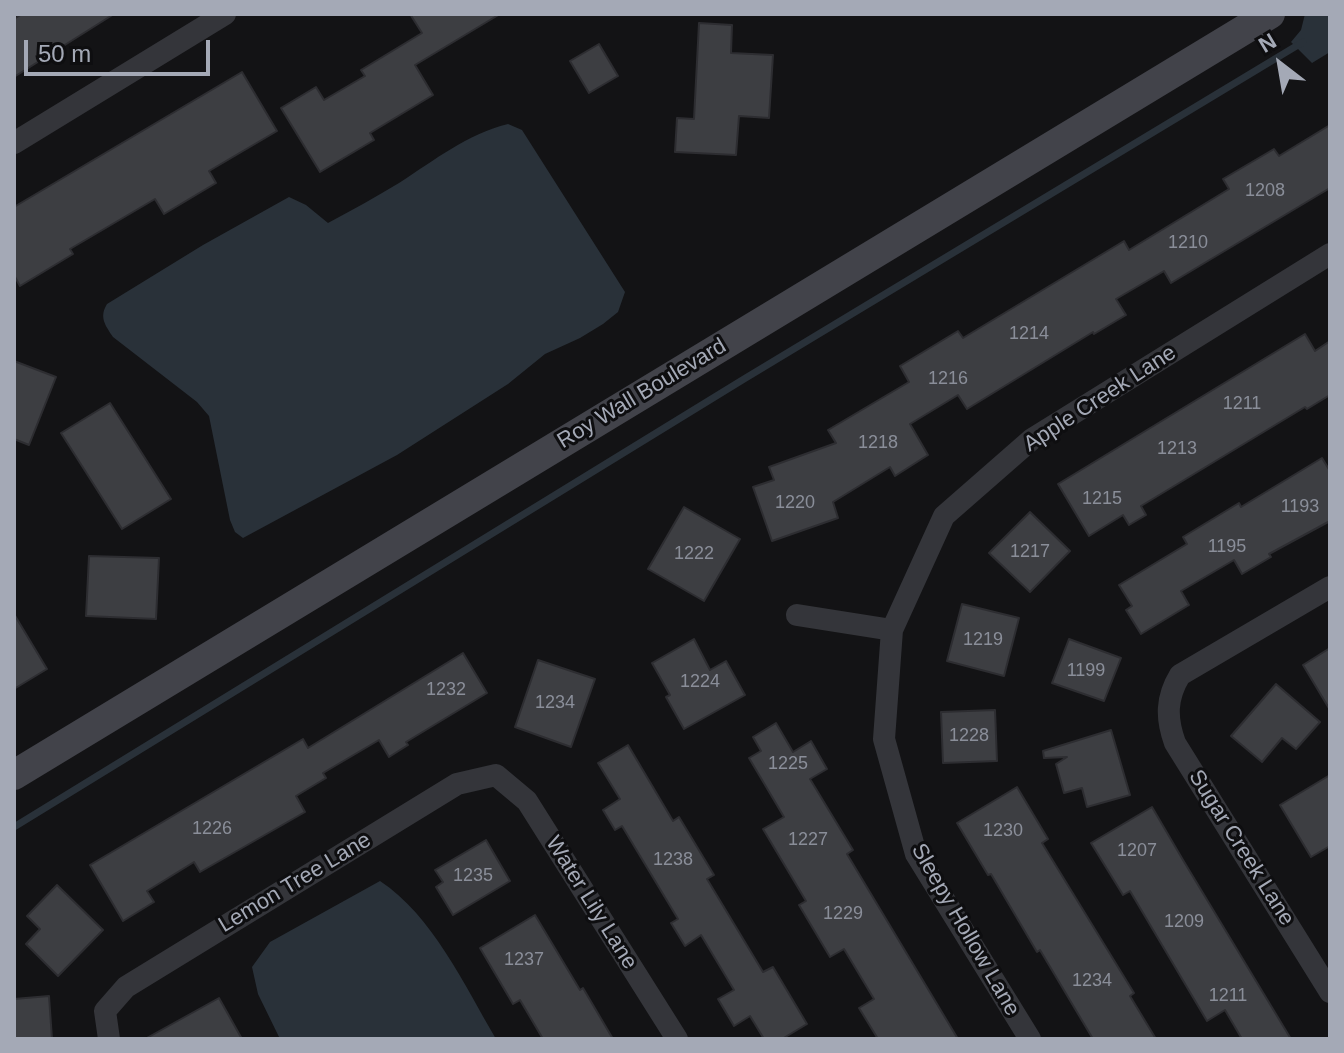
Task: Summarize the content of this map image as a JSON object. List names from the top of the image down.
{
  "streets": {
    "street": [
      "Roy Wall Boulevard",
      "Apple Creek Lane",
      "Sugar Creek Lane",
      "Lemon Tree Lane",
      "Water Lily Lane",
      "Sleepy Hollow Lane"
    ]
  },
  "crossings": [
    ["Apple Creek Lane", "Sleepy Hollow Lane"],
    ["Lemon Tree Lane", "Water Lily Lane"]
  ],
  "house_numbers": [
    "1208",
    "1210",
    "1214",
    "1216",
    "1211",
    "1218",
    "1213",
    "1215",
    "1220",
    "1193",
    "1195",
    "1217",
    "1222",
    "1219",
    "1199",
    "1224",
    "1232",
    "1234",
    "1228",
    "1225",
    "1226",
    "1230",
    "1227",
    "1207",
    "1238",
    "1235",
    "1229",
    "1209",
    "1237",
    "1234",
    "1211"
  ],
  "scale_bar": "50 m",
  "north": "top left"
}
